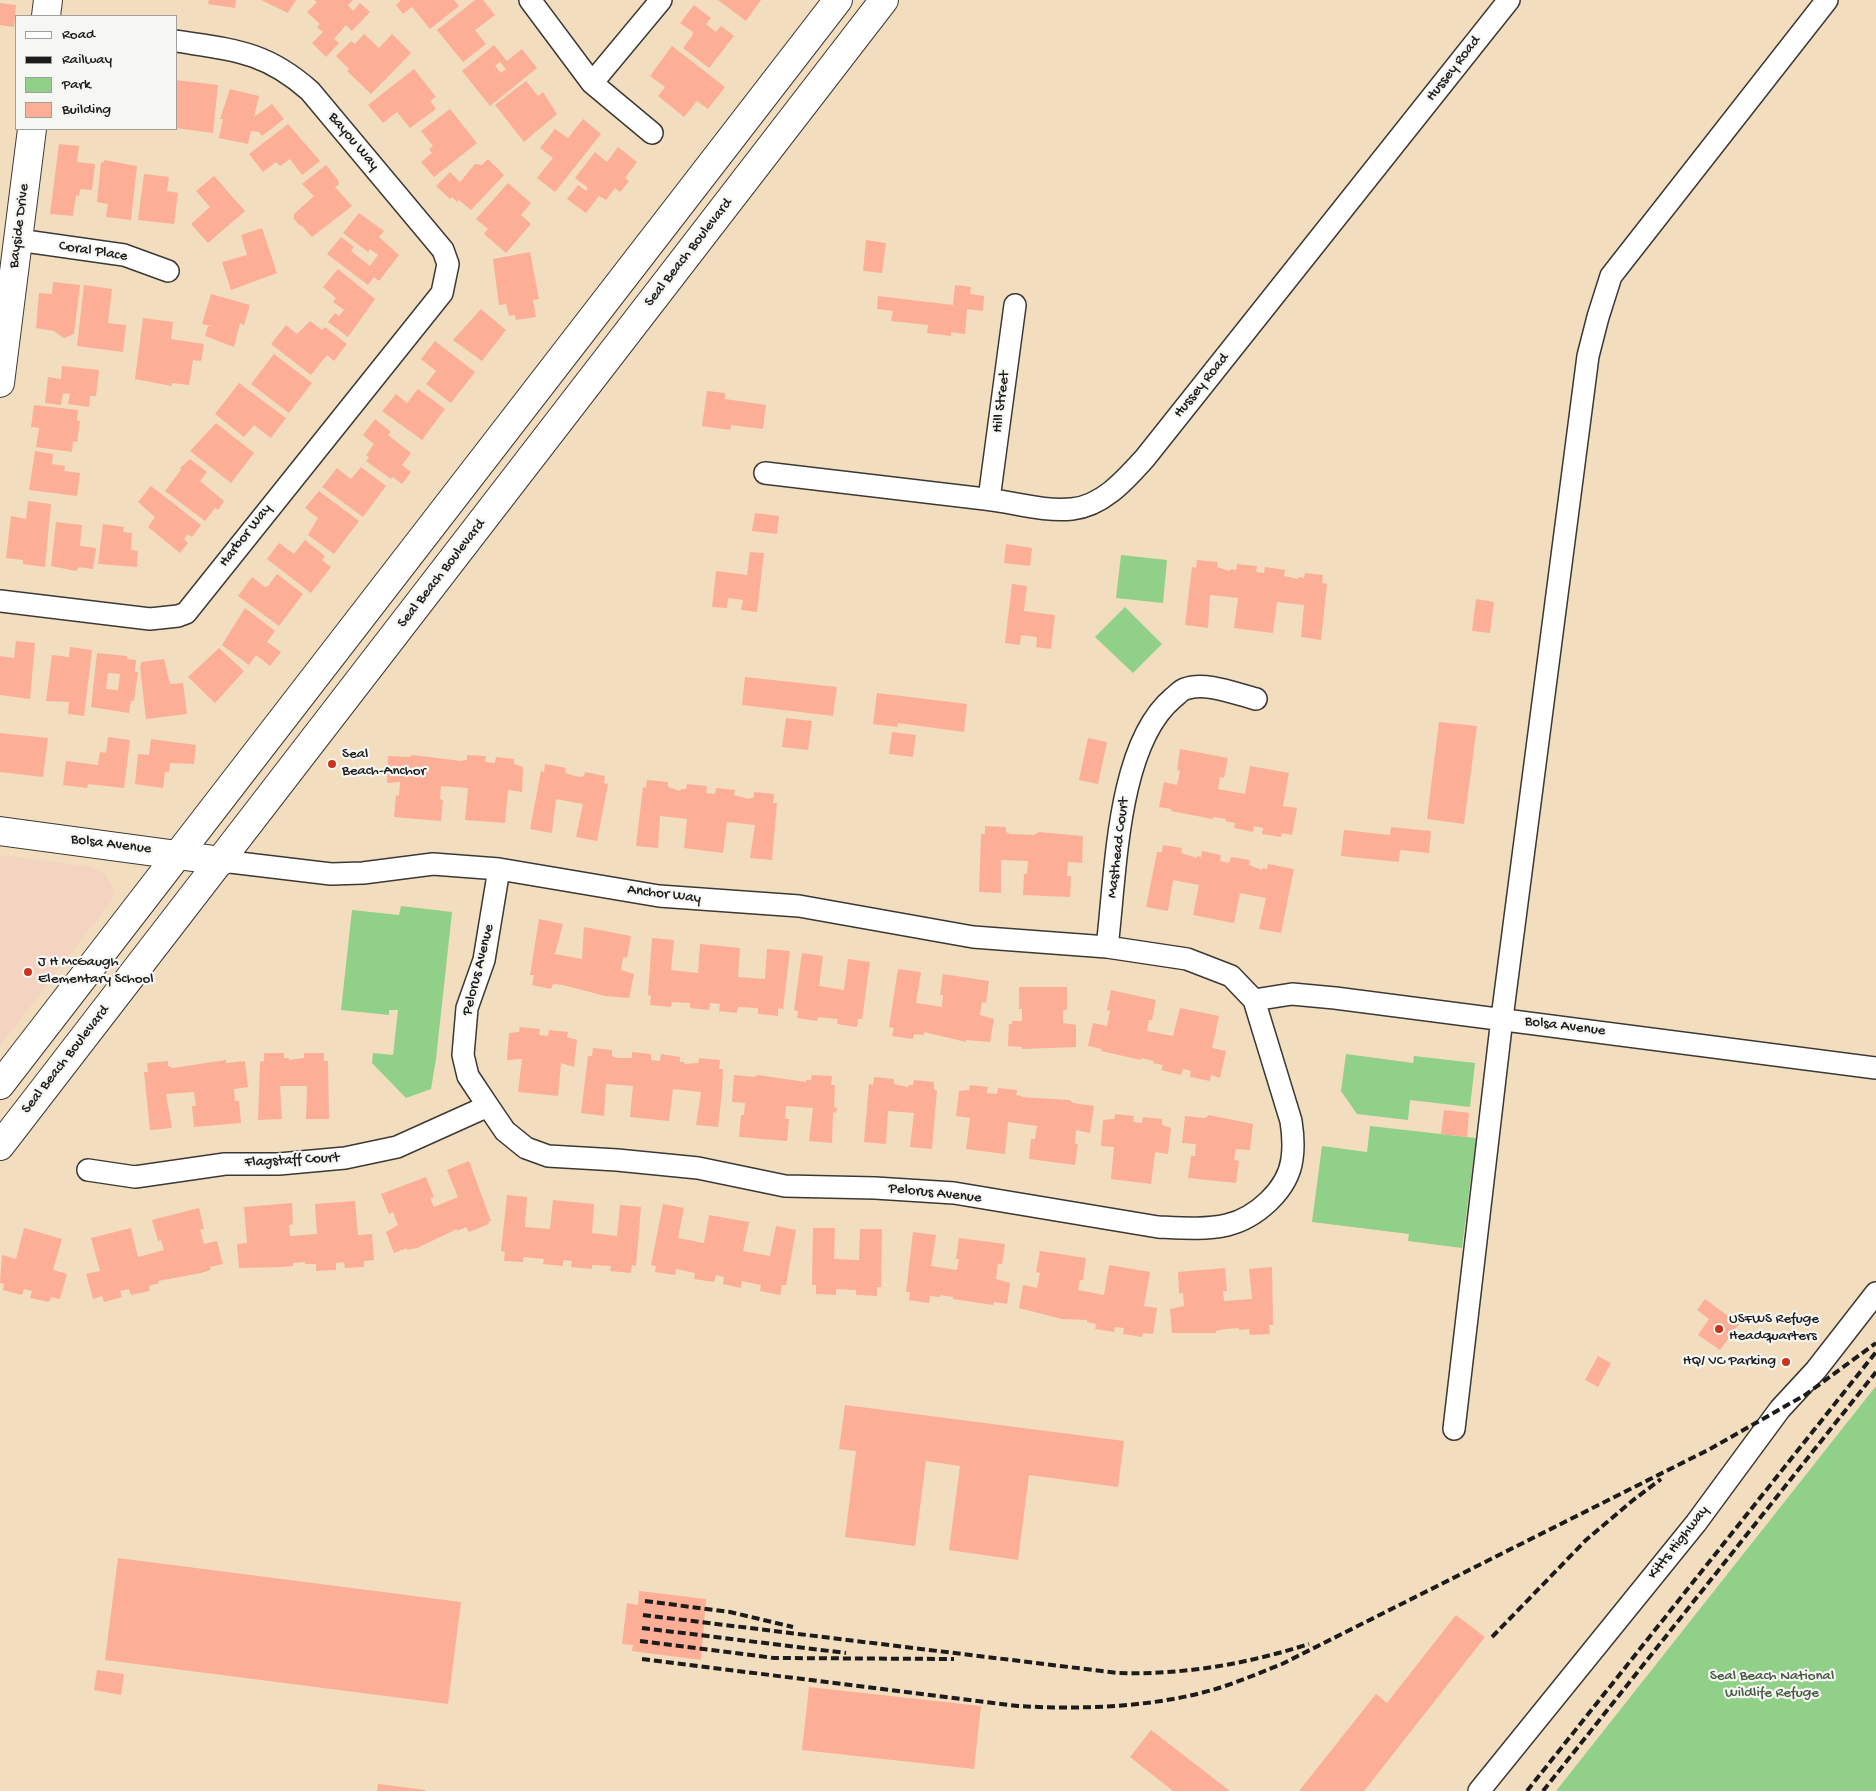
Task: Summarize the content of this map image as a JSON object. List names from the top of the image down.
{
  "streets": {
    "main road": ["Bayside Drive", "Seal Beach Boulevard", "Bolsa Avenue"],
    "street": [
      "Hussey Road",
      "Bayou Way",
      "Coral Place",
      "Hill Street",
      "Harbor Way",
      "Masthead Court",
      "Anchor Way",
      "Pelorus Avenue",
      "Flagstaff Court",
      "Kitts Highway"
    ]
  },
  "crossings": [
    ["Hussey Road", "Hill Street"],
    ["Bayou Way", "Harbor Way"],
    ["Bayside Drive", "Coral Place"],
    ["Seal Beach Boulevard", "Bolsa Avenue"],
    ["Seal Beach Boulevard", "Anchor Way"],
    ["Bolsa Avenue", "Anchor Way"],
    ["Bolsa Avenue", "Pelorus Avenue"],
    ["Masthead Court", "Anchor Way"],
    ["Masthead Court", "Pelorus Avenue"],
    ["Anchor Way", "Pelorus Avenue"],
    ["Pelorus Avenue", "Flagstaff Court"]
  ],
  "parks": ["Seal Beach National Wildlife Refuge"],
  "places": [
    "Seal Beach-Anchor",
    "J H McGaugh Elementary School",
    "USFWS Refuge Headquarters",
    "HQ/ VC Parking"
  ],
  "legend": [
    "Road",
    "Railway",
    "Park",
    "Building"
  ]
}
